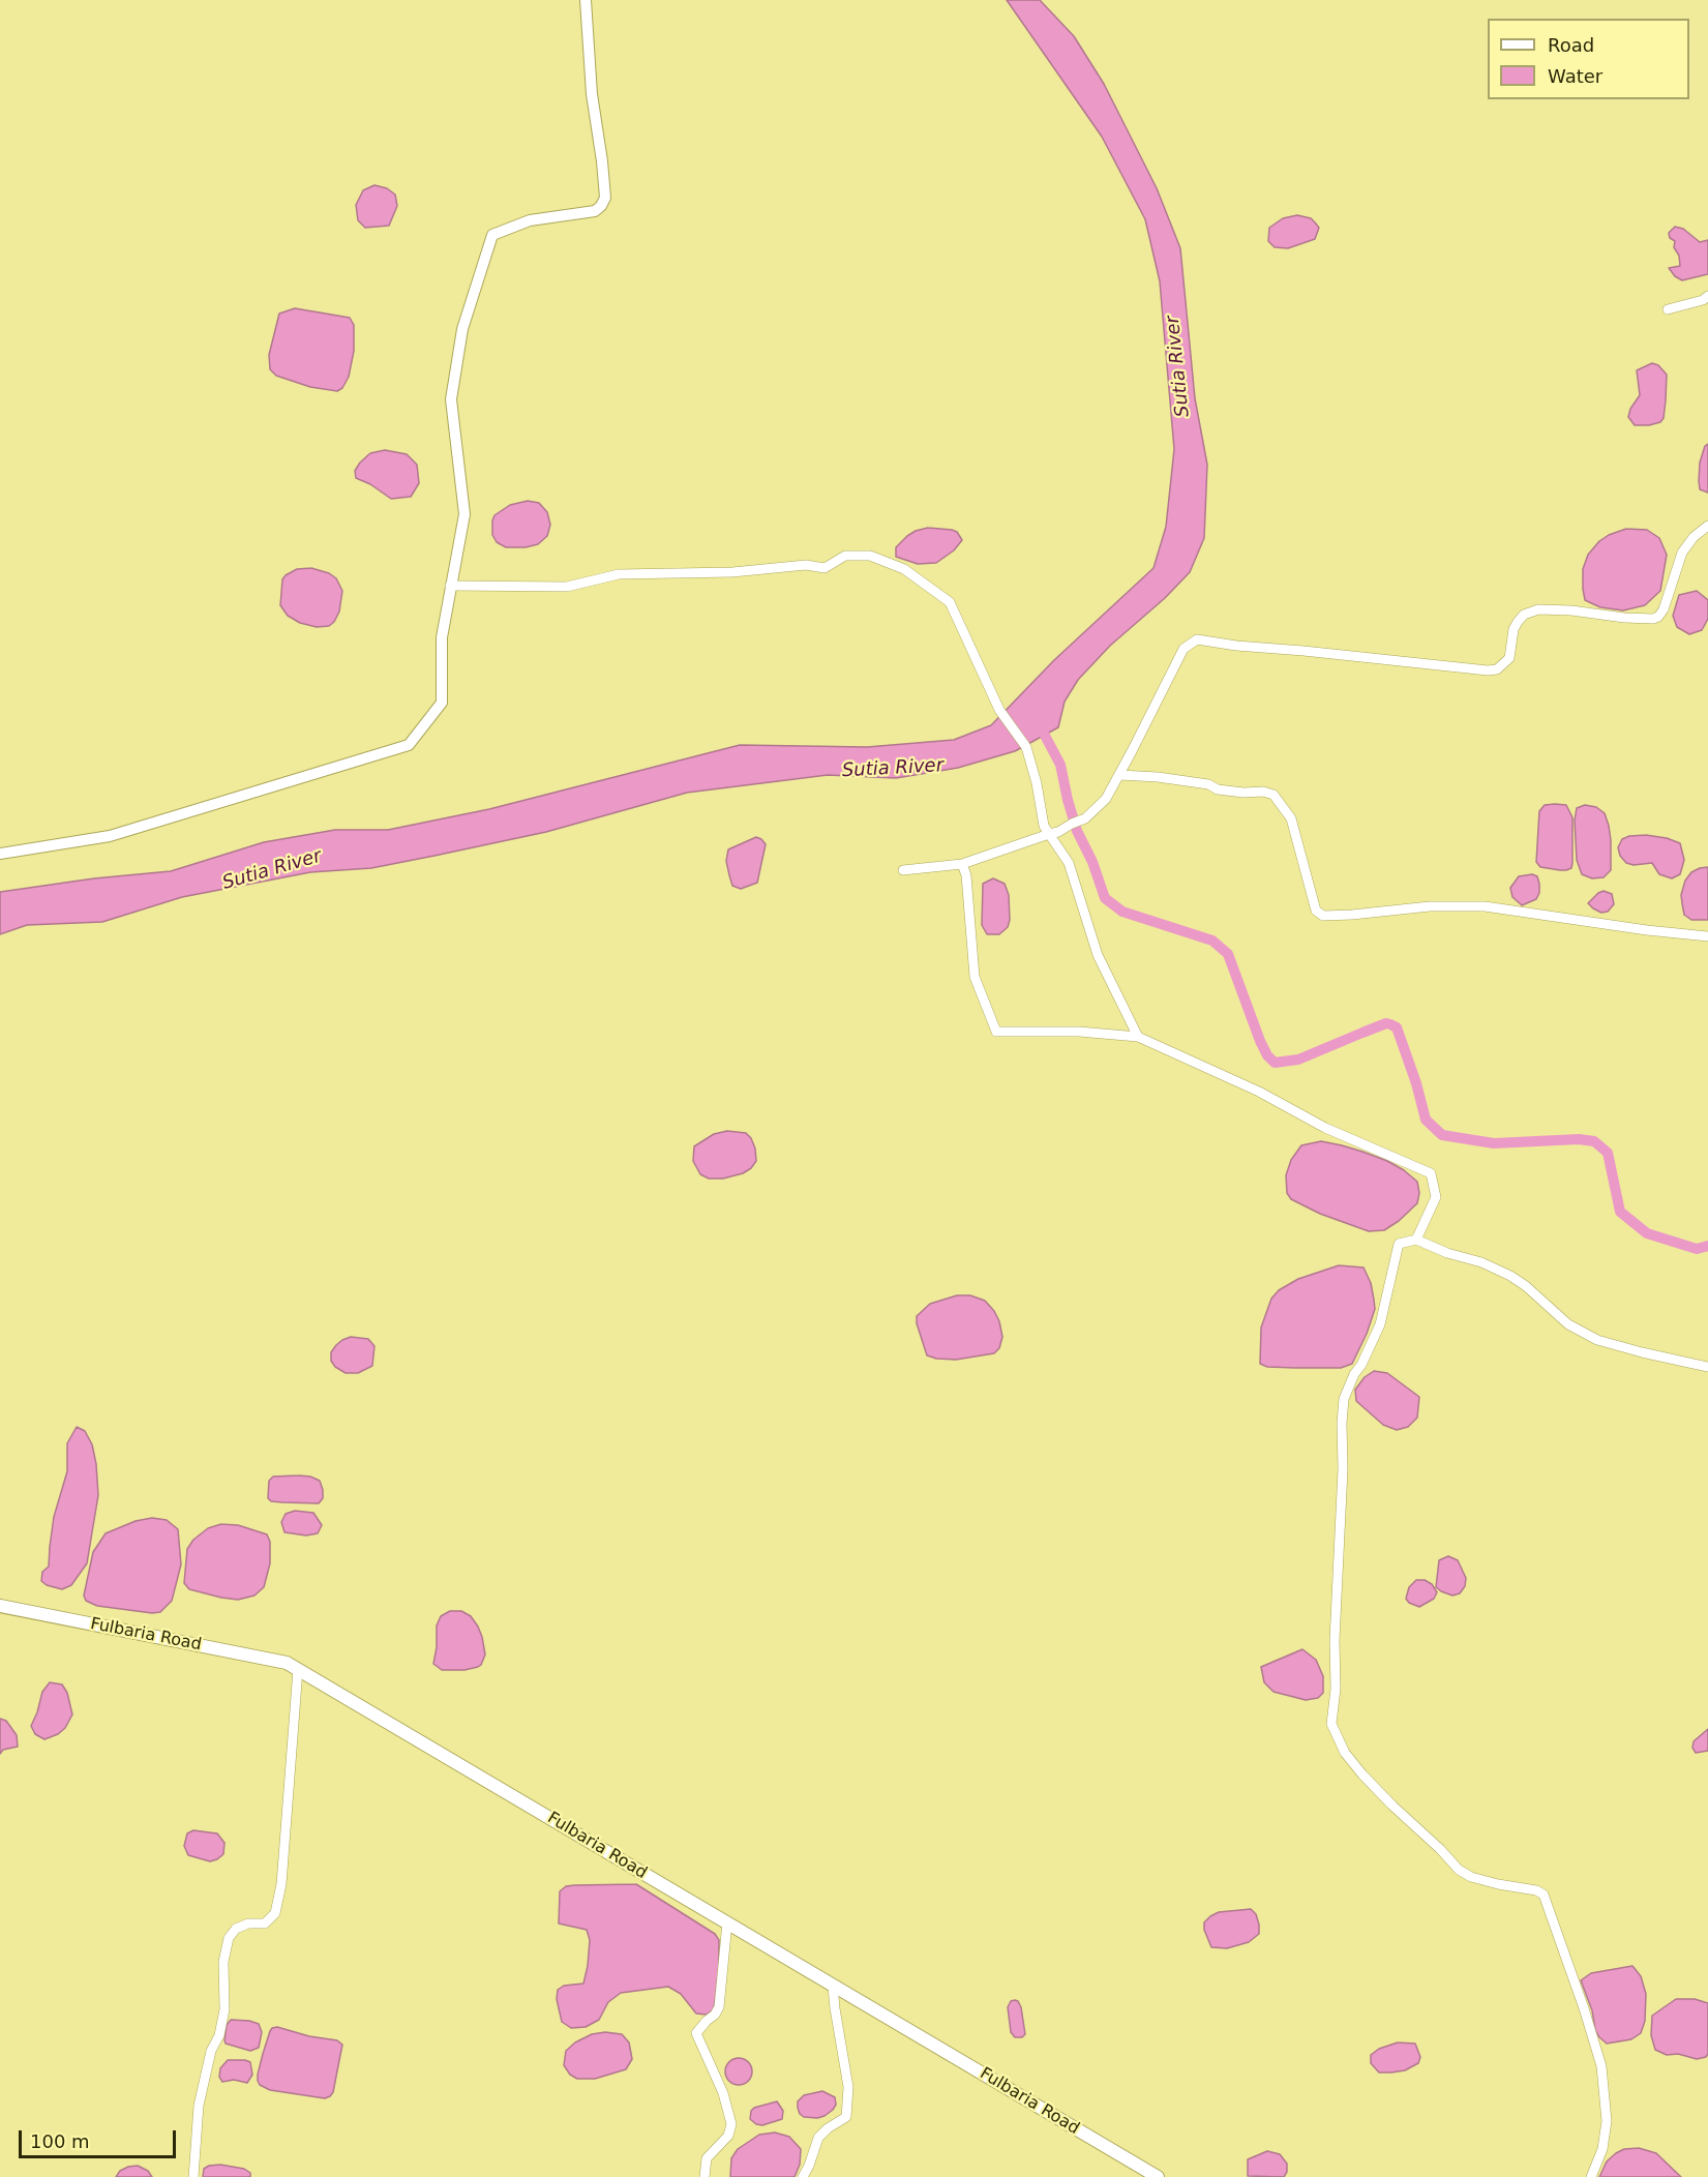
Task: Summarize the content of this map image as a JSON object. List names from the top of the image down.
{
  "streets": {
    "main road": ["Fulbaria Road"]
  },
  "water": ["Sutia River"],
  "legend": ["Road", "Water"],
  "scale_bar": "100 m"
}
